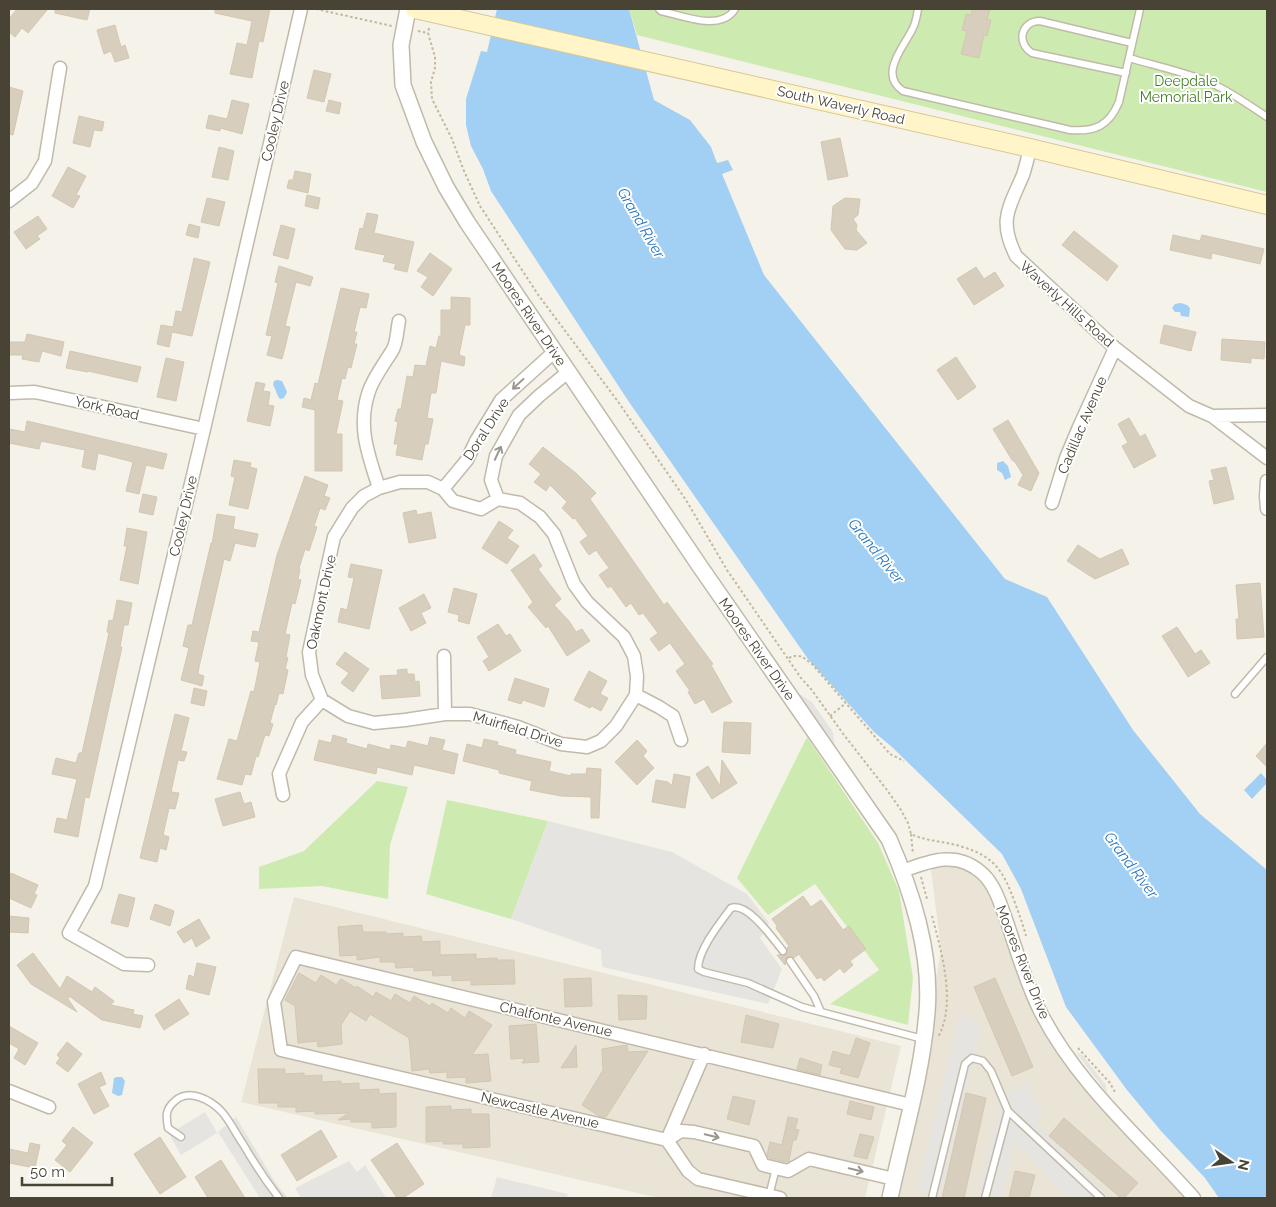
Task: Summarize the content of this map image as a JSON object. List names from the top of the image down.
{
  "streets": {
    "main road": ["South Waverly Road"],
    "street": [
      "Cooley Drive",
      "Waverly Hills Road",
      "Moores River Drive",
      "York Road",
      "Cadillac Avenue",
      "Doral Drive",
      "Oakmont Drive",
      "Muirfield Drive",
      "Chalfonte Avenue",
      "Newcastle Avenue"
    ]
  },
  "crossings": [
    ["South Waverly Road", "Waverly Hills Road"],
    ["Cooley Drive", "York Road"],
    ["Waverly Hills Road", "Cadillac Avenue"],
    ["Moores River Drive", "Doral Drive"],
    ["Doral Drive", "Oakmont Drive"],
    ["Chalfonte Avenue", "Newcastle Avenue"]
  ],
  "water": ["Grand River"],
  "parks": ["Deepdale Memorial Park"],
  "scale_bar": "50 m",
  "north": "right"
}
